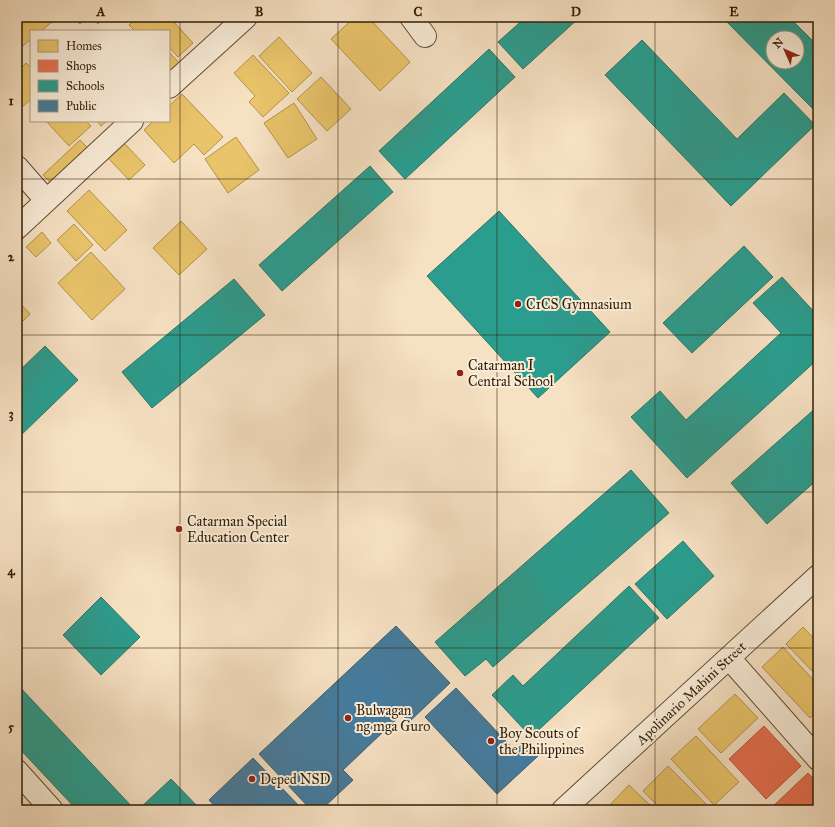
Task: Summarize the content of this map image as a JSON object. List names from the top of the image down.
{
  "streets": {
    "street": ["Apolinario Mabini Street"]
  },
  "places": [
    "C1CS Gymnasium",
    "Catarman I Central School",
    "Catarman Special Education Center",
    "Bulwagan ng mga Guro",
    "Boy Scouts of the Philippines",
    "Deped NSD"
  ],
  "legend": [
    "Homes",
    "Shops",
    "Schools",
    "Public"
  ],
  "north": "top left",
  "grid": {
    "columns": [
      "A",
      "B",
      "C",
      "D",
      "E"
    ],
    "rows": [
      "1",
      "2",
      "3",
      "4",
      "5"
    ]
  }
}
